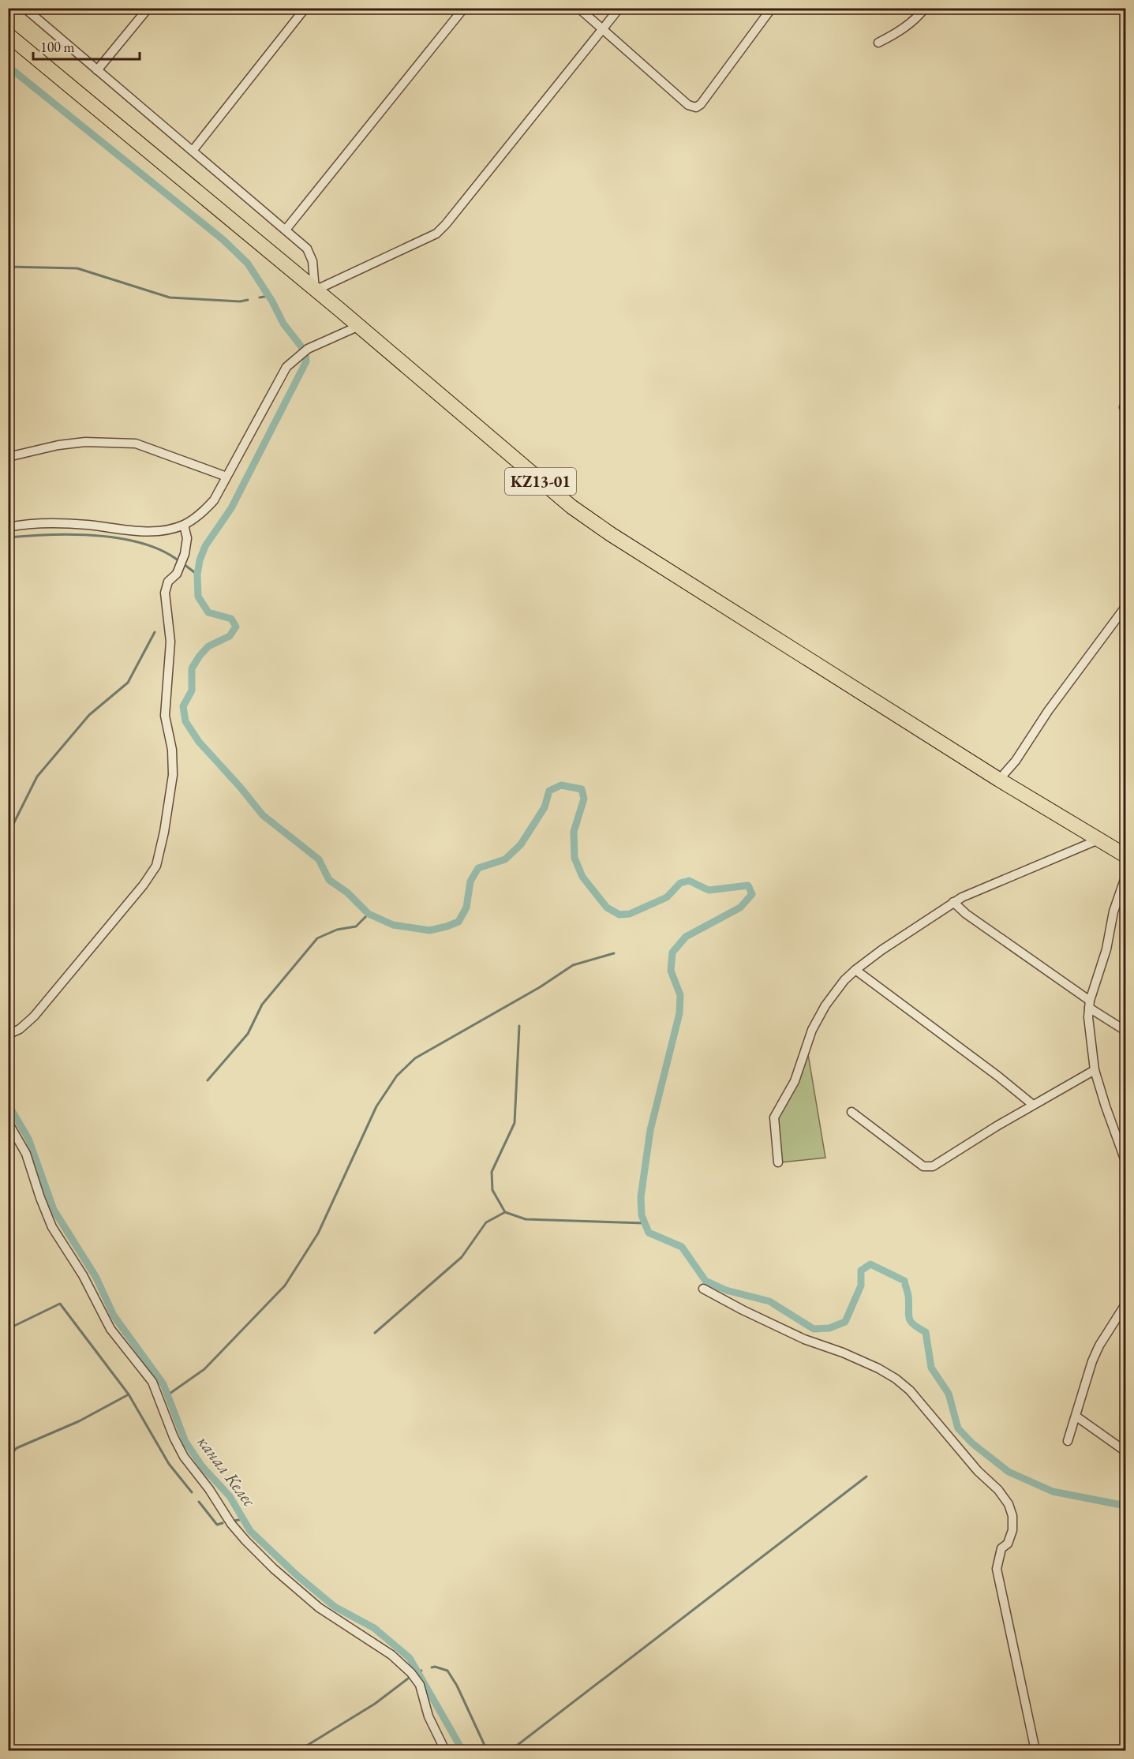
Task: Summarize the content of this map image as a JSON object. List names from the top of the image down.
{
  "streets": {
    "highway": ["KZ13-01"]
  },
  "water": ["канал Келес"],
  "scale_bar": "100 m"
}
